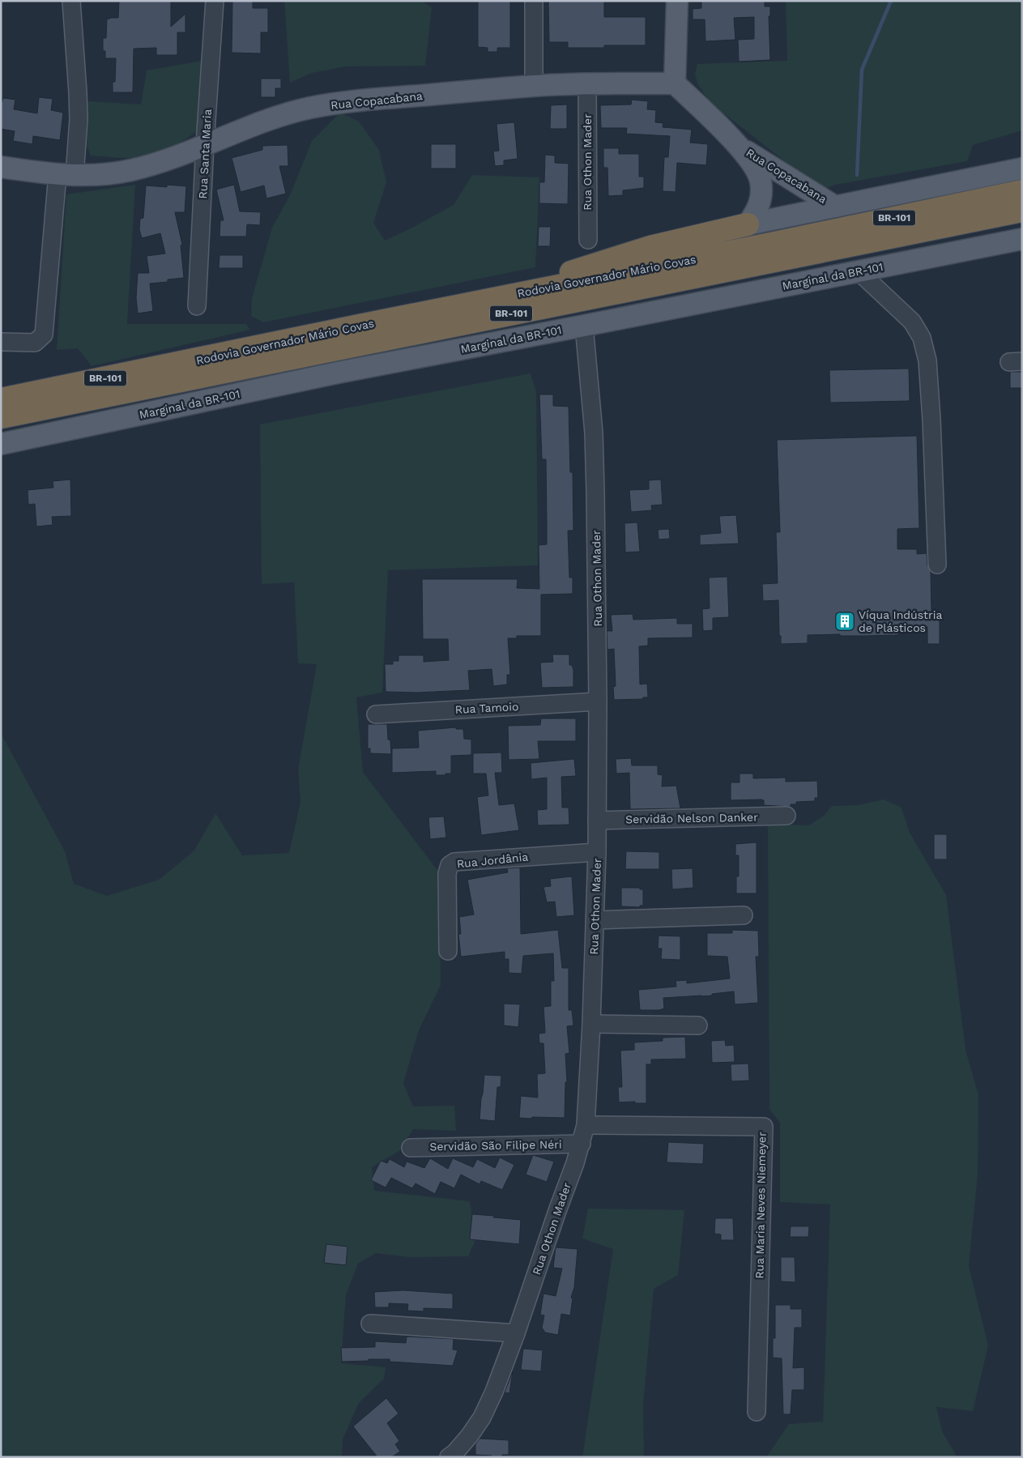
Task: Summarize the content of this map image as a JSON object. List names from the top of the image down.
{
  "streets": {
    "highway": ["BR-101", "Rodovia Governador Mário Covas"],
    "main road": ["Rua Copacabana", "Marginal da BR-101"],
    "street": [
      "Rua Santa Maria",
      "Rua Othon Mader",
      "Rua Tamoio",
      "Servidão Nelson Danker",
      "Rua Jordânia",
      "Servidão São Filipe Néri",
      "Rua Maria Neves Niemeyer"
    ]
  },
  "crossings": [
    ["Rua Copacabana", "Rua Santa Maria"],
    ["Rua Copacabana", "Rua Othon Mader"],
    ["Rua Othon Mader", "Marginal da BR-101"],
    ["Rua Othon Mader", "Rua Tamoio"],
    ["Rua Othon Mader", "Servidão Nelson Danker"],
    ["Rua Othon Mader", "Rua Jordânia"],
    ["Rua Othon Mader", "Servidão São Filipe Néri"],
    ["Rua Othon Mader", "Rua Maria Neves Niemeyer"]
  ],
  "places": {
    "building": ["Víqua Indústria de Plásticos"]
  }
}
